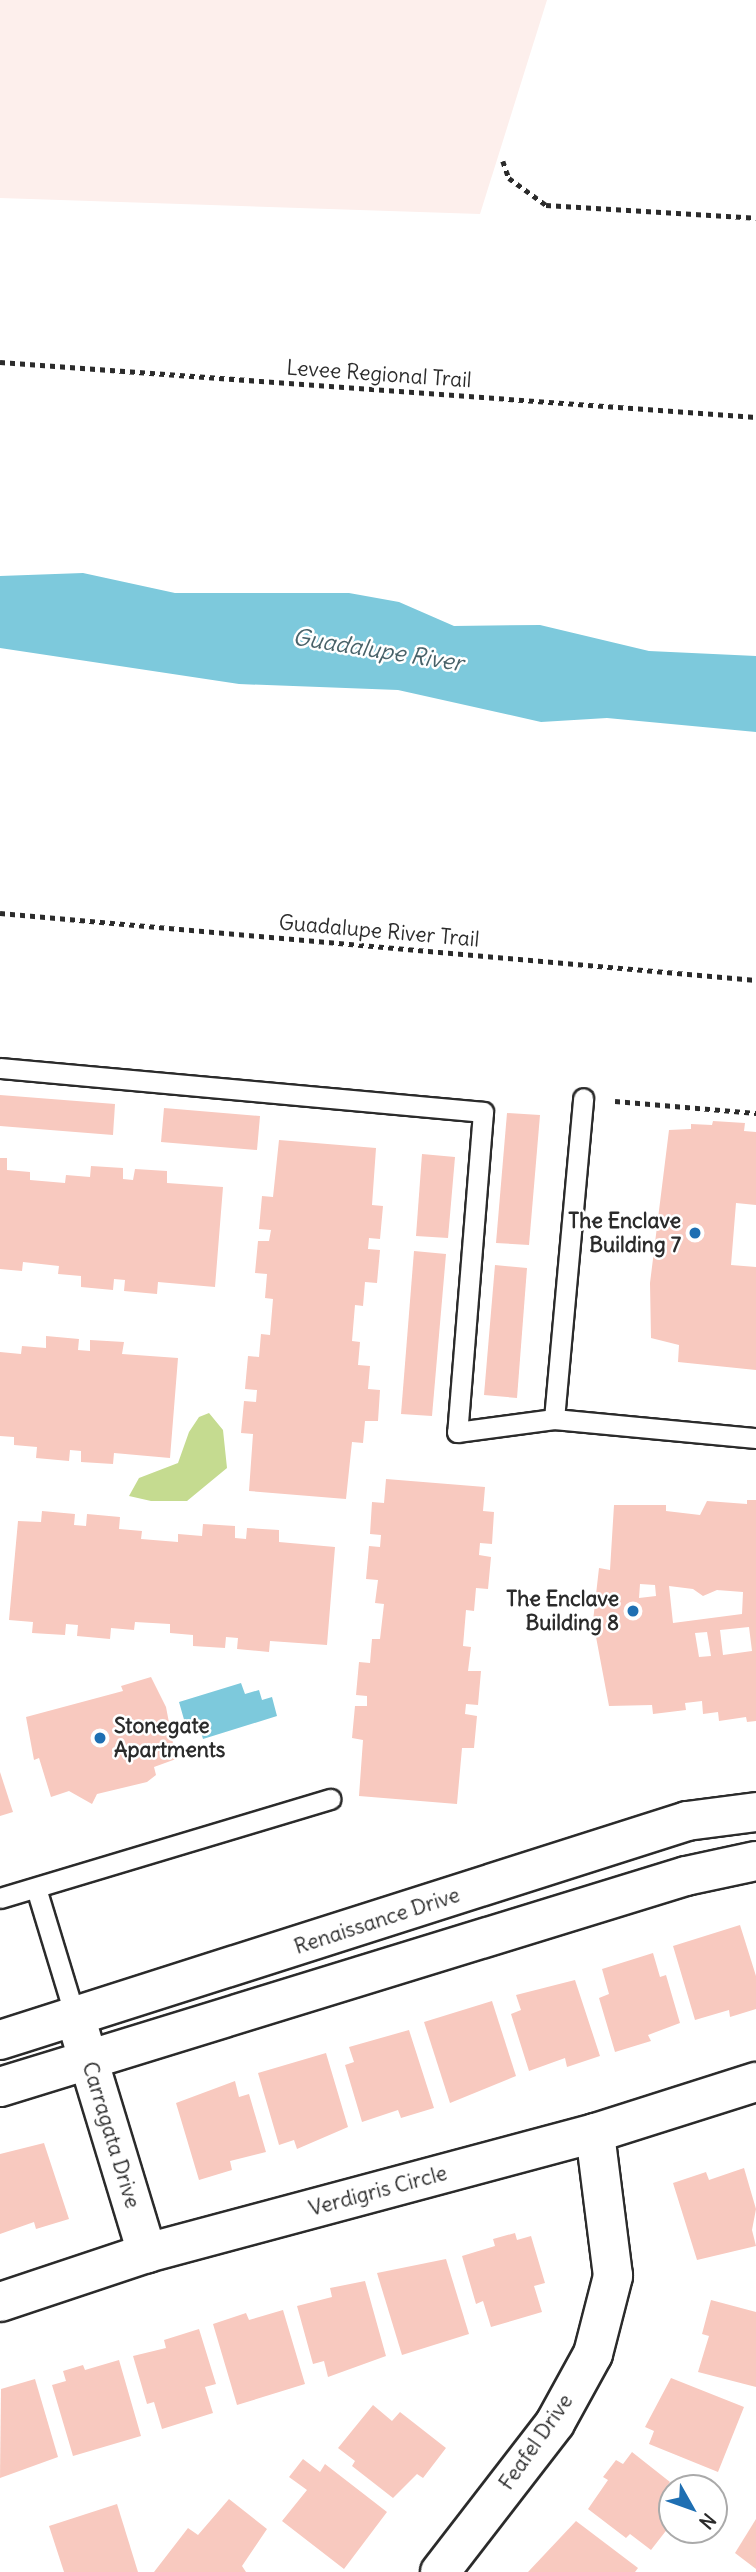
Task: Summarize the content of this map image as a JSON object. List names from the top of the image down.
{
  "streets": {
    "street": [
      "Renaissance Drive",
      "Carragata Drive",
      "Verdigris Circle",
      "Feafel Drive"
    ],
    "path": ["Levee Regional Trail", "Guadalupe River Trail"]
  },
  "crossings": [
    ["Renaissance Drive", "Carragata Drive"],
    ["Carragata Drive", "Verdigris Circle"],
    ["Verdigris Circle", "Feafel Drive"]
  ],
  "water": ["Guadalupe River"],
  "places": ["The Enclave Building 7", "The Enclave Building 8", "Stonegate Apartments"],
  "north": "bottom right"
}
